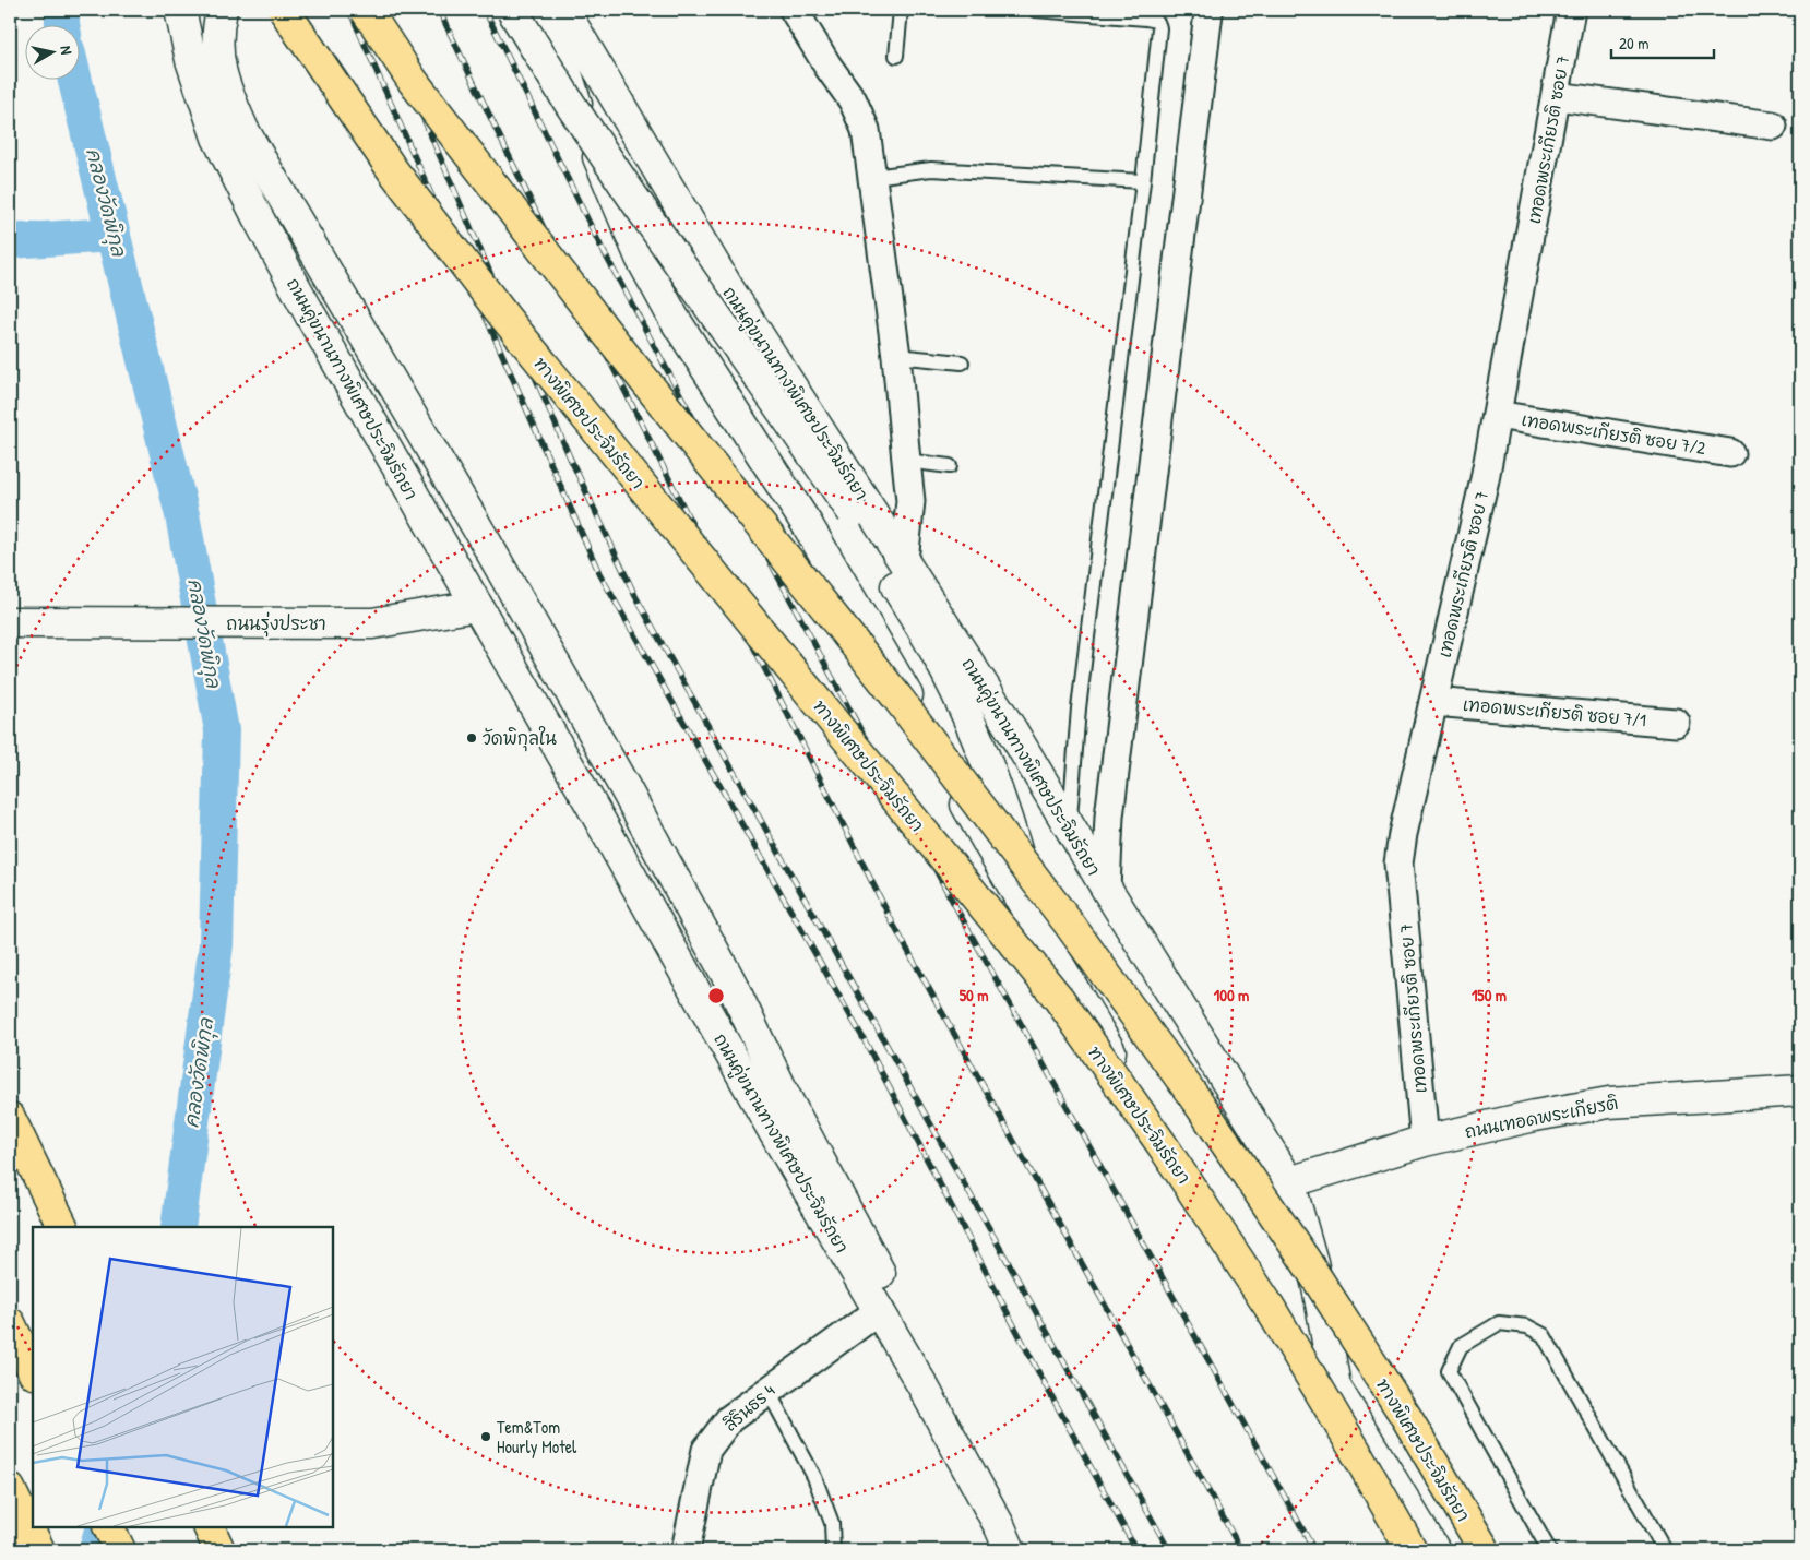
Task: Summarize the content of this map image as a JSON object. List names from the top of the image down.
{
  "streets": {
    "main road": [
      "ถนนคู่ขนานทางพิเศษประจิมรัถยา",
      "ทางพิเศษประจิมรัถยา",
      "ถนนรุ่งประชา",
      "ถนนเทอดพระเกียรติ"
    ],
    "street": [
      "เทอดพระเกียรติ ซอย 7",
      "เทอดพระเกียรติ ซอย 7/2",
      "เทอดพระเกียรติ ซอย 7/1",
      "สิรินธร 4"
    ]
  },
  "crossings": [
    ["เทอดพระเกียรติ ซอย 7", "เทอดพระเกียรติ ซอย 7/2"],
    ["เทอดพระเกียรติ ซอย 7", "เทอดพระเกียรติ ซอย 7/1"],
    ["เทอดพระเกียรติ ซอย 7", "ถนนเทอดพระเกียรติ"],
    ["ถนนคู่ขนานทางพิเศษประจิมรัถยา", "ถนนรุ่งประชา"],
    ["ถนนคู่ขนานทางพิเศษประจิมรัถยา", "ถนนเทอดพระเกียรติ"],
    ["ถนนคู่ขนานทางพิเศษประจิมรัถยา", "สิรินธร 4"]
  ],
  "water": ["คลองวัดพิกุล"],
  "places": ["วัดพิกุลใน", "Tem&Tom Hourly Motel"],
  "scale_bar": "20 m",
  "north": "right",
  "rings": ["50 m", "100 m", "150 m"]
}
